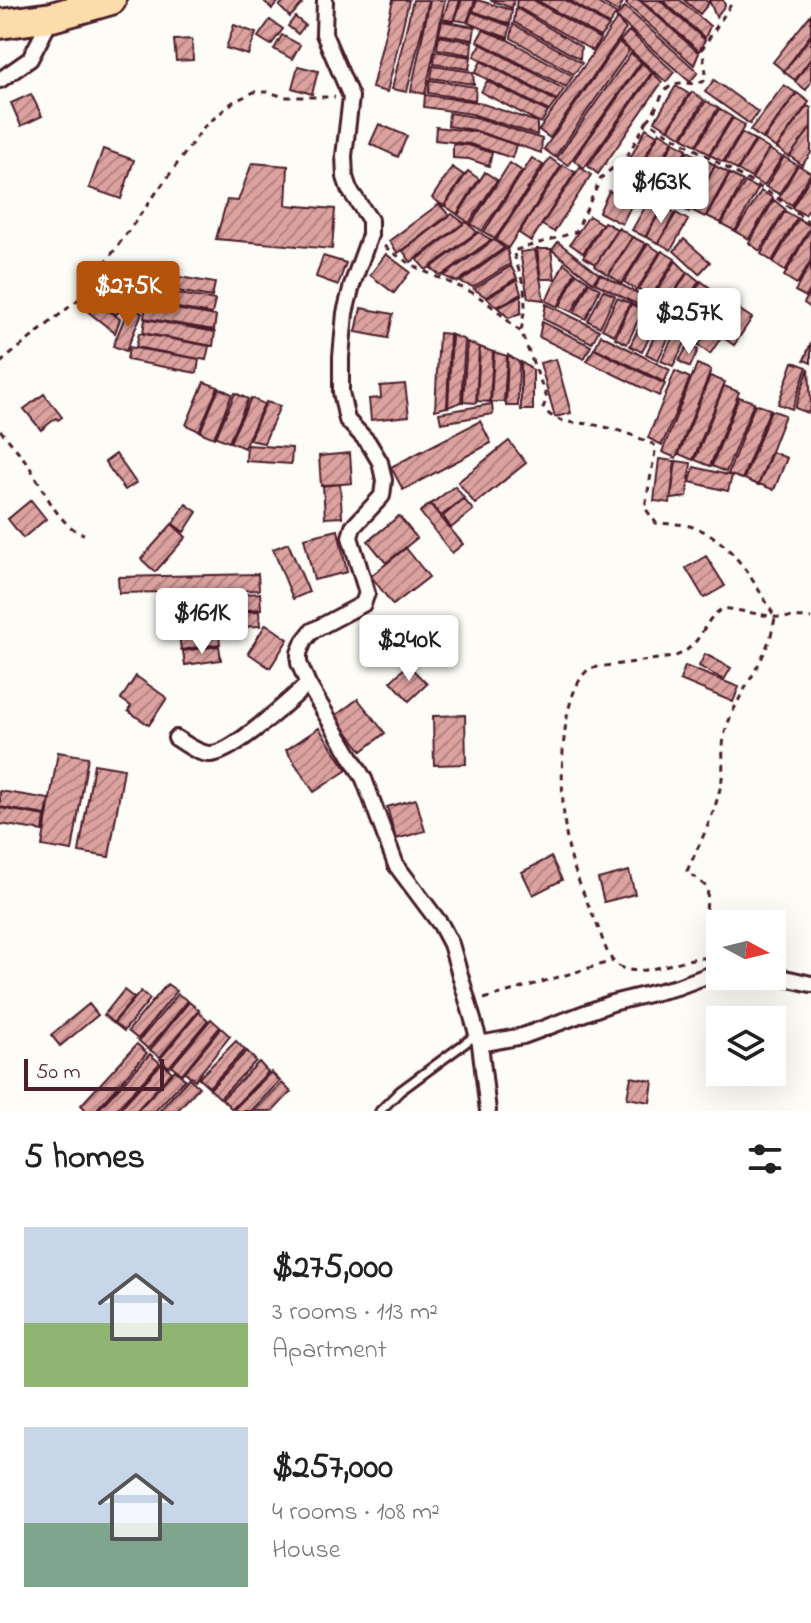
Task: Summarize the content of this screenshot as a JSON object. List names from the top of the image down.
{
  "scale_bar": "50 m",
  "north": "right",
  "page": {
    "price": [
      "$163K",
      "$275K",
      "$257K",
      "$161K",
      "$240K"
    ],
    "scale": "50 m",
    "heading": "5 homes",
    "list": [
      {
        "name": "$275,000",
        "note": "3 rooms · 113 m² · Apartment"
      },
      {
        "name": "$257,000",
        "note": "4 rooms · 108 m² · House"
      }
    ]
  }
}
